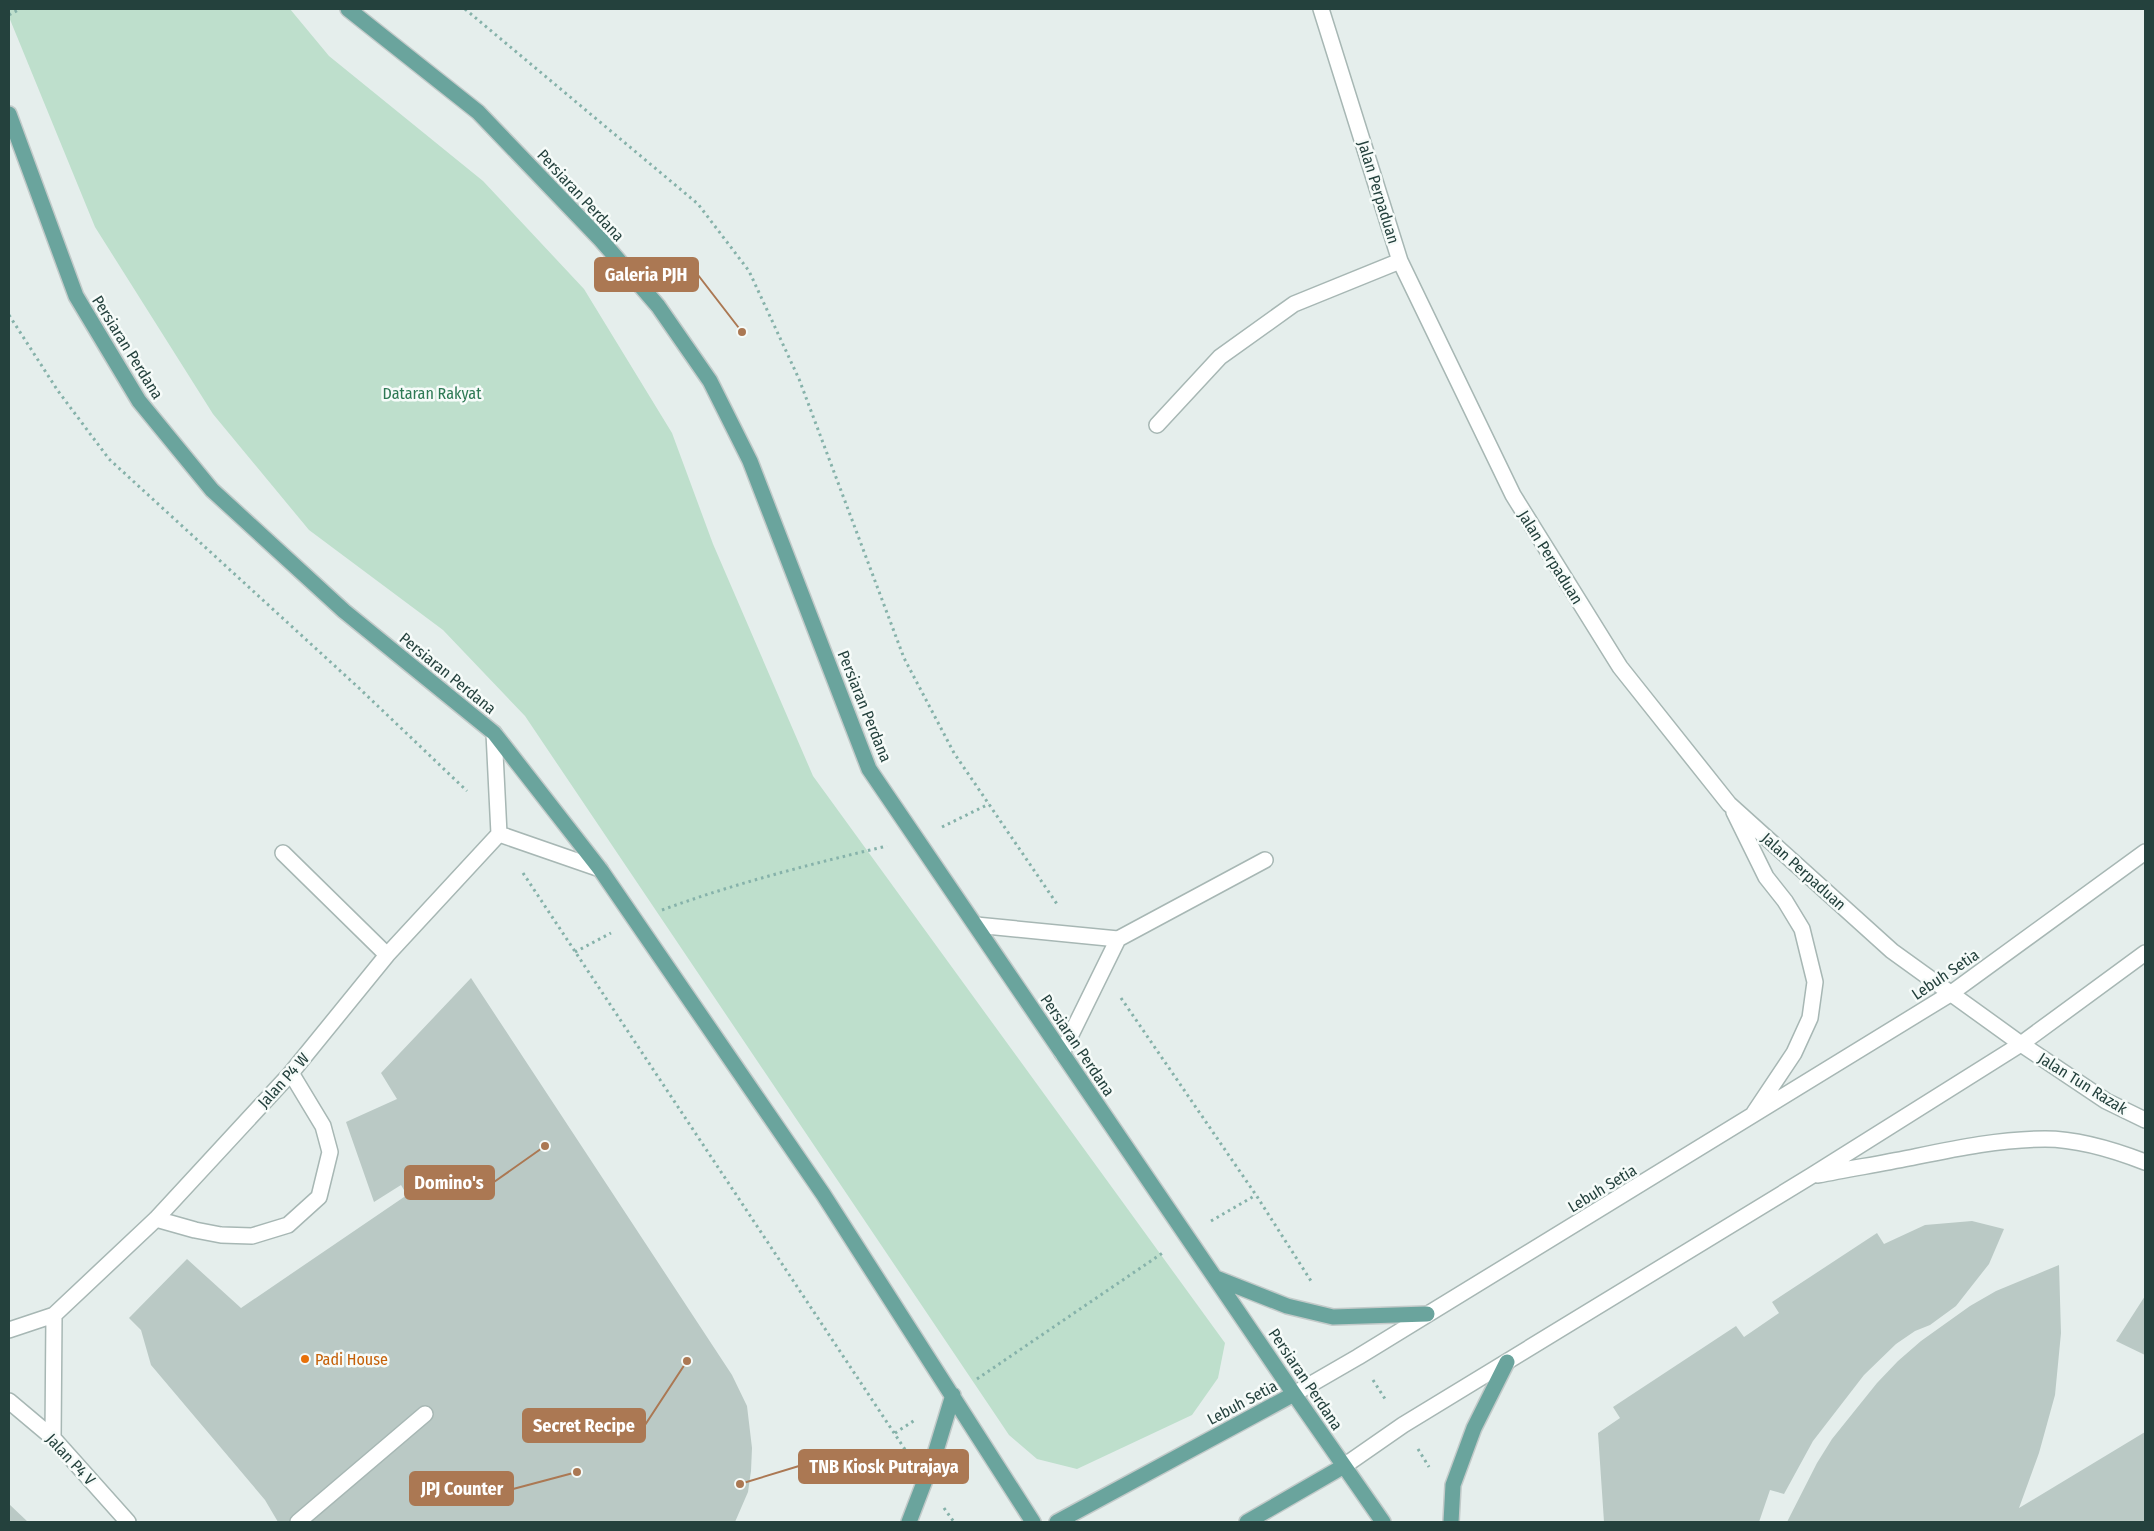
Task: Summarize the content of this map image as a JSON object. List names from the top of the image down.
{
  "streets": {
    "main road": ["Persiaran Perdana", "Lebuh Setia"],
    "street": [
      "Jalan Perpaduan",
      "Jalan P4 W",
      "Jalan Tun Razak",
      "Jalan P4 V"
    ]
  },
  "crossings": [
    ["Jalan Perpaduan", "Lebuh Setia"],
    ["Jalan Perpaduan", "Jalan Tun Razak"],
    ["Persiaran Perdana", "Lebuh Setia"]
  ],
  "parks": ["Dataran Rakyat"],
  "places": [
    "Galeria PJH",
    "Domino's",
    "Padi House",
    "Secret Recipe",
    "JPJ Counter",
    "TNB Kiosk Putrajaya"
  ]
}
